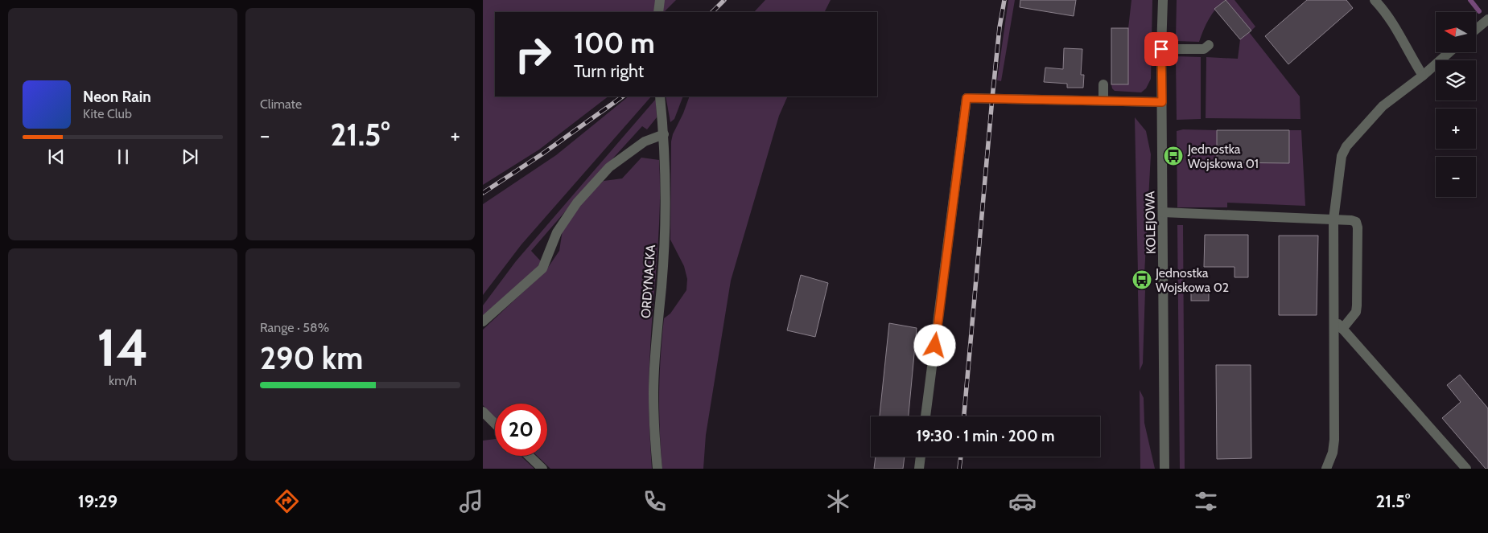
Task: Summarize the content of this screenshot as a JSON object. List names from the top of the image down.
{
  "streets": {
    "street": ["KOLEJOWA", "ORDYNACKA"]
  },
  "places": {
    "bus stop": ["Jednostka Wojskowa 01", "Jednostka Wojskowa 02"]
  },
  "north": "left",
  "page": {
    "tile": [
      "Climate",
      ["14", "km/h"],
      ["Range · 58%", "290 km"]
    ],
    "map_buttons": ["+", "−"],
    "turn": ["100 m", "Turn right"],
    "song": ["Neon Rain", "Kite Club"],
    "heat": ["−", "21.5°", "+"],
    "limit": "20",
    "trip": "19:30 · 1 min · 200 m",
    "tabs": ["19:29", "21.5°"]
  }
}
